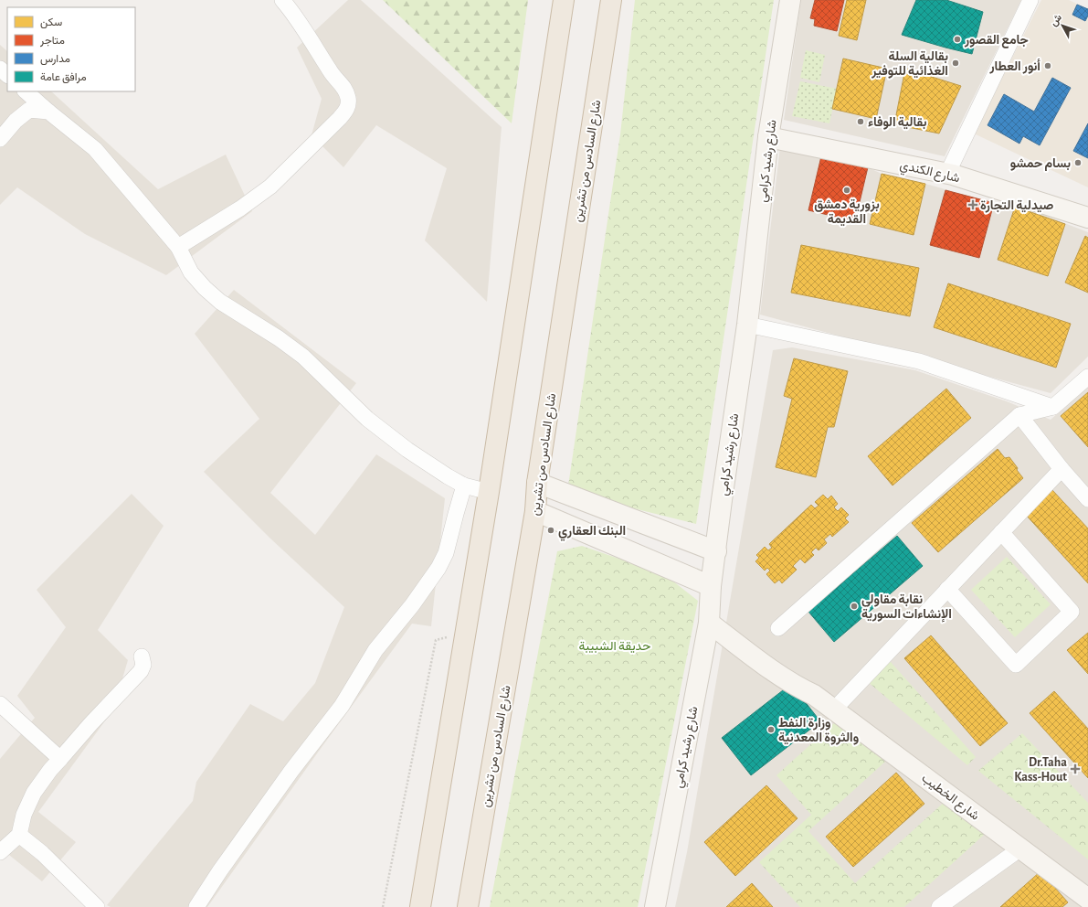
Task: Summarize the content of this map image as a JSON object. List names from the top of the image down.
{
  "streets": {
    "highway": ["شارع السادس من تشرين"],
    "main road": ["شارع رشيد كرامي", "شارع الكندي", "شارع الخطيب"]
  },
  "crossings": [
    ["شارع رشيد كرامي", "شارع الكندي"],
    ["شارع رشيد كرامي", "شارع الخطيب"]
  ],
  "parks": ["حديقة الشبيبة"],
  "places": {
    "other": [
      "جامع القصور",
      "بقالية السلة الغذائية للتوفير",
      "أنور العطار",
      "بقالية الوفاء",
      "بسام حمشو",
      "بزورية دمشق القديمة",
      "البنك العقاري",
      "نقابة مقاولي الإنشاءات السورية",
      "وزارة النفط والثروة المعدنية"
    ],
    "health": ["صيدلية التجارة", "Dr.Taha Kass-Hout"]
  },
  "legend": [
    "سكن",
    "متاجر",
    "مدارس",
    "مرافق عامة"
  ],
  "north": "top left"
}
